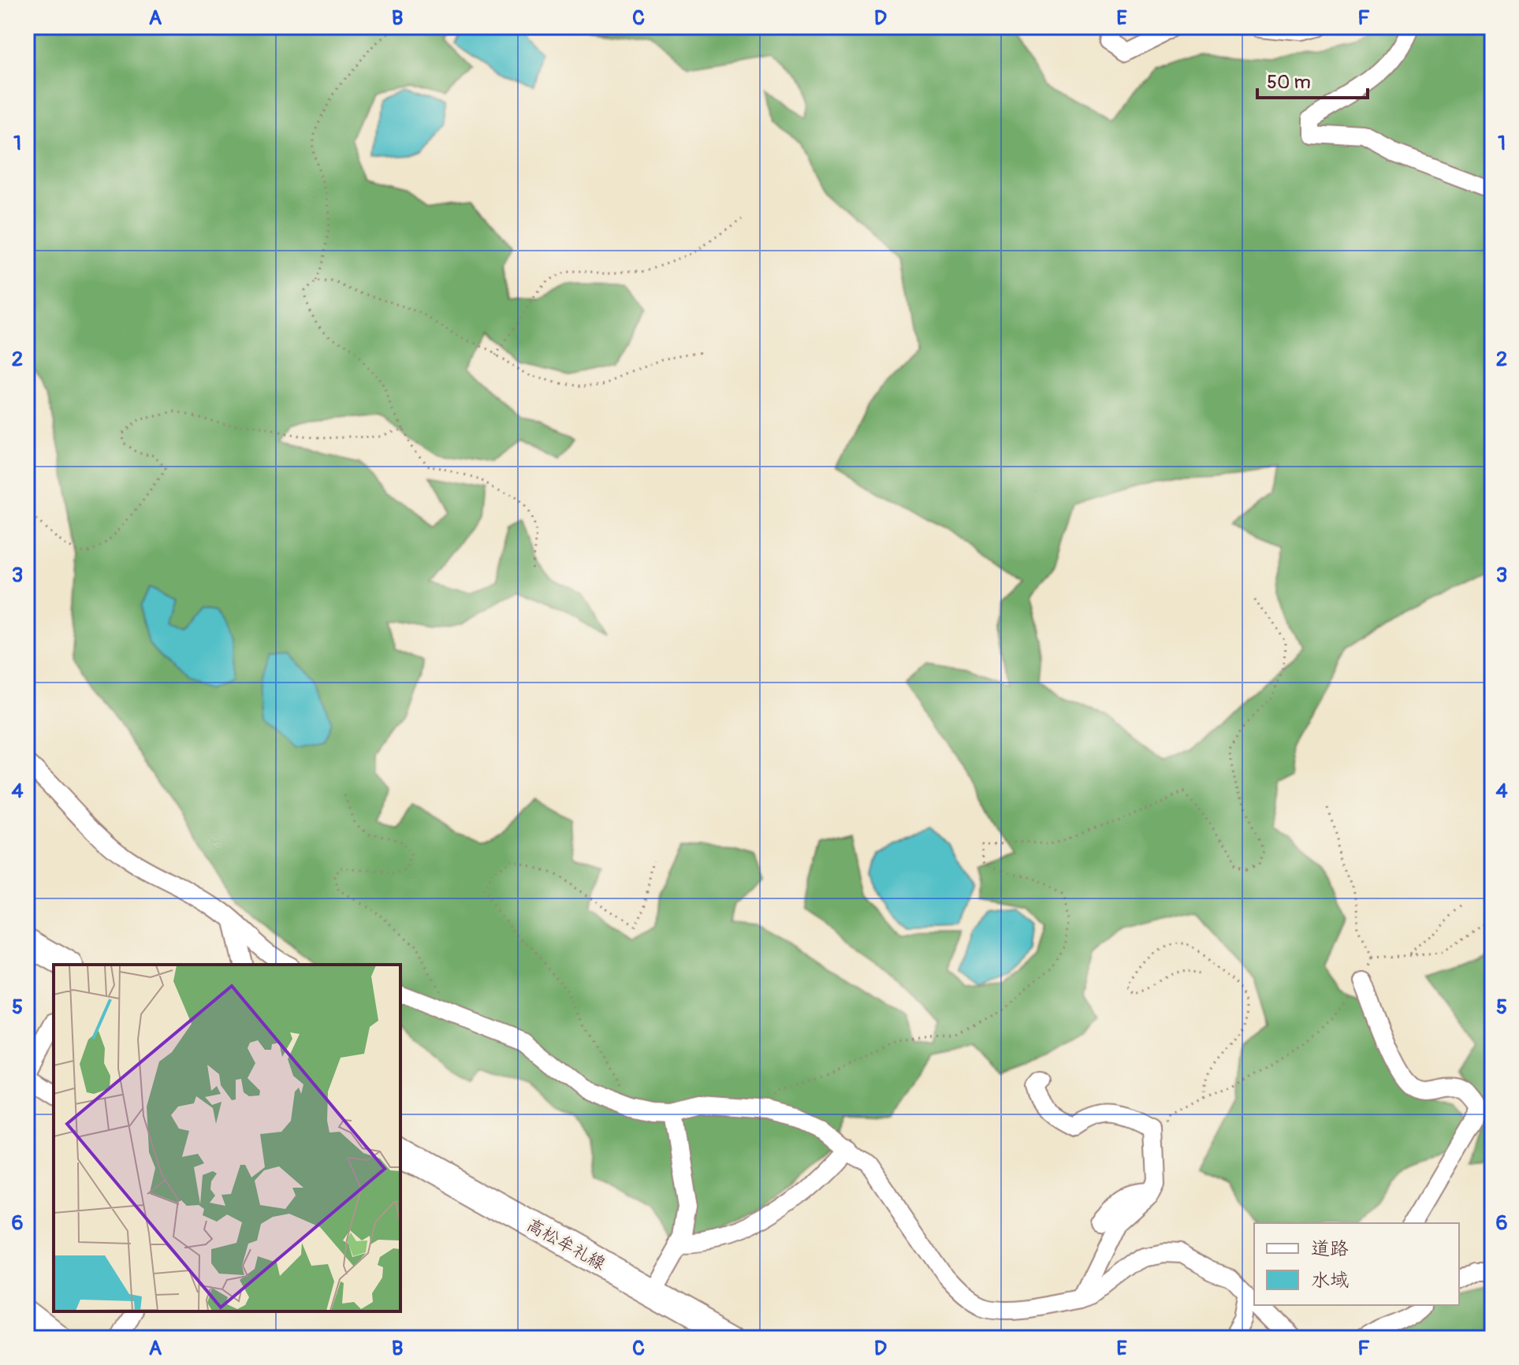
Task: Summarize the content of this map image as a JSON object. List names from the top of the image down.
{
  "streets": {
    "main road": ["高松牟礼線"]
  },
  "legend": ["道路", "水域"],
  "scale_bar": "50 m",
  "grid": {
    "columns": [
      "A",
      "B",
      "C",
      "D",
      "E",
      "F"
    ],
    "rows": [
      "1",
      "2",
      "3",
      "4",
      "5",
      "6"
    ]
  }
}
